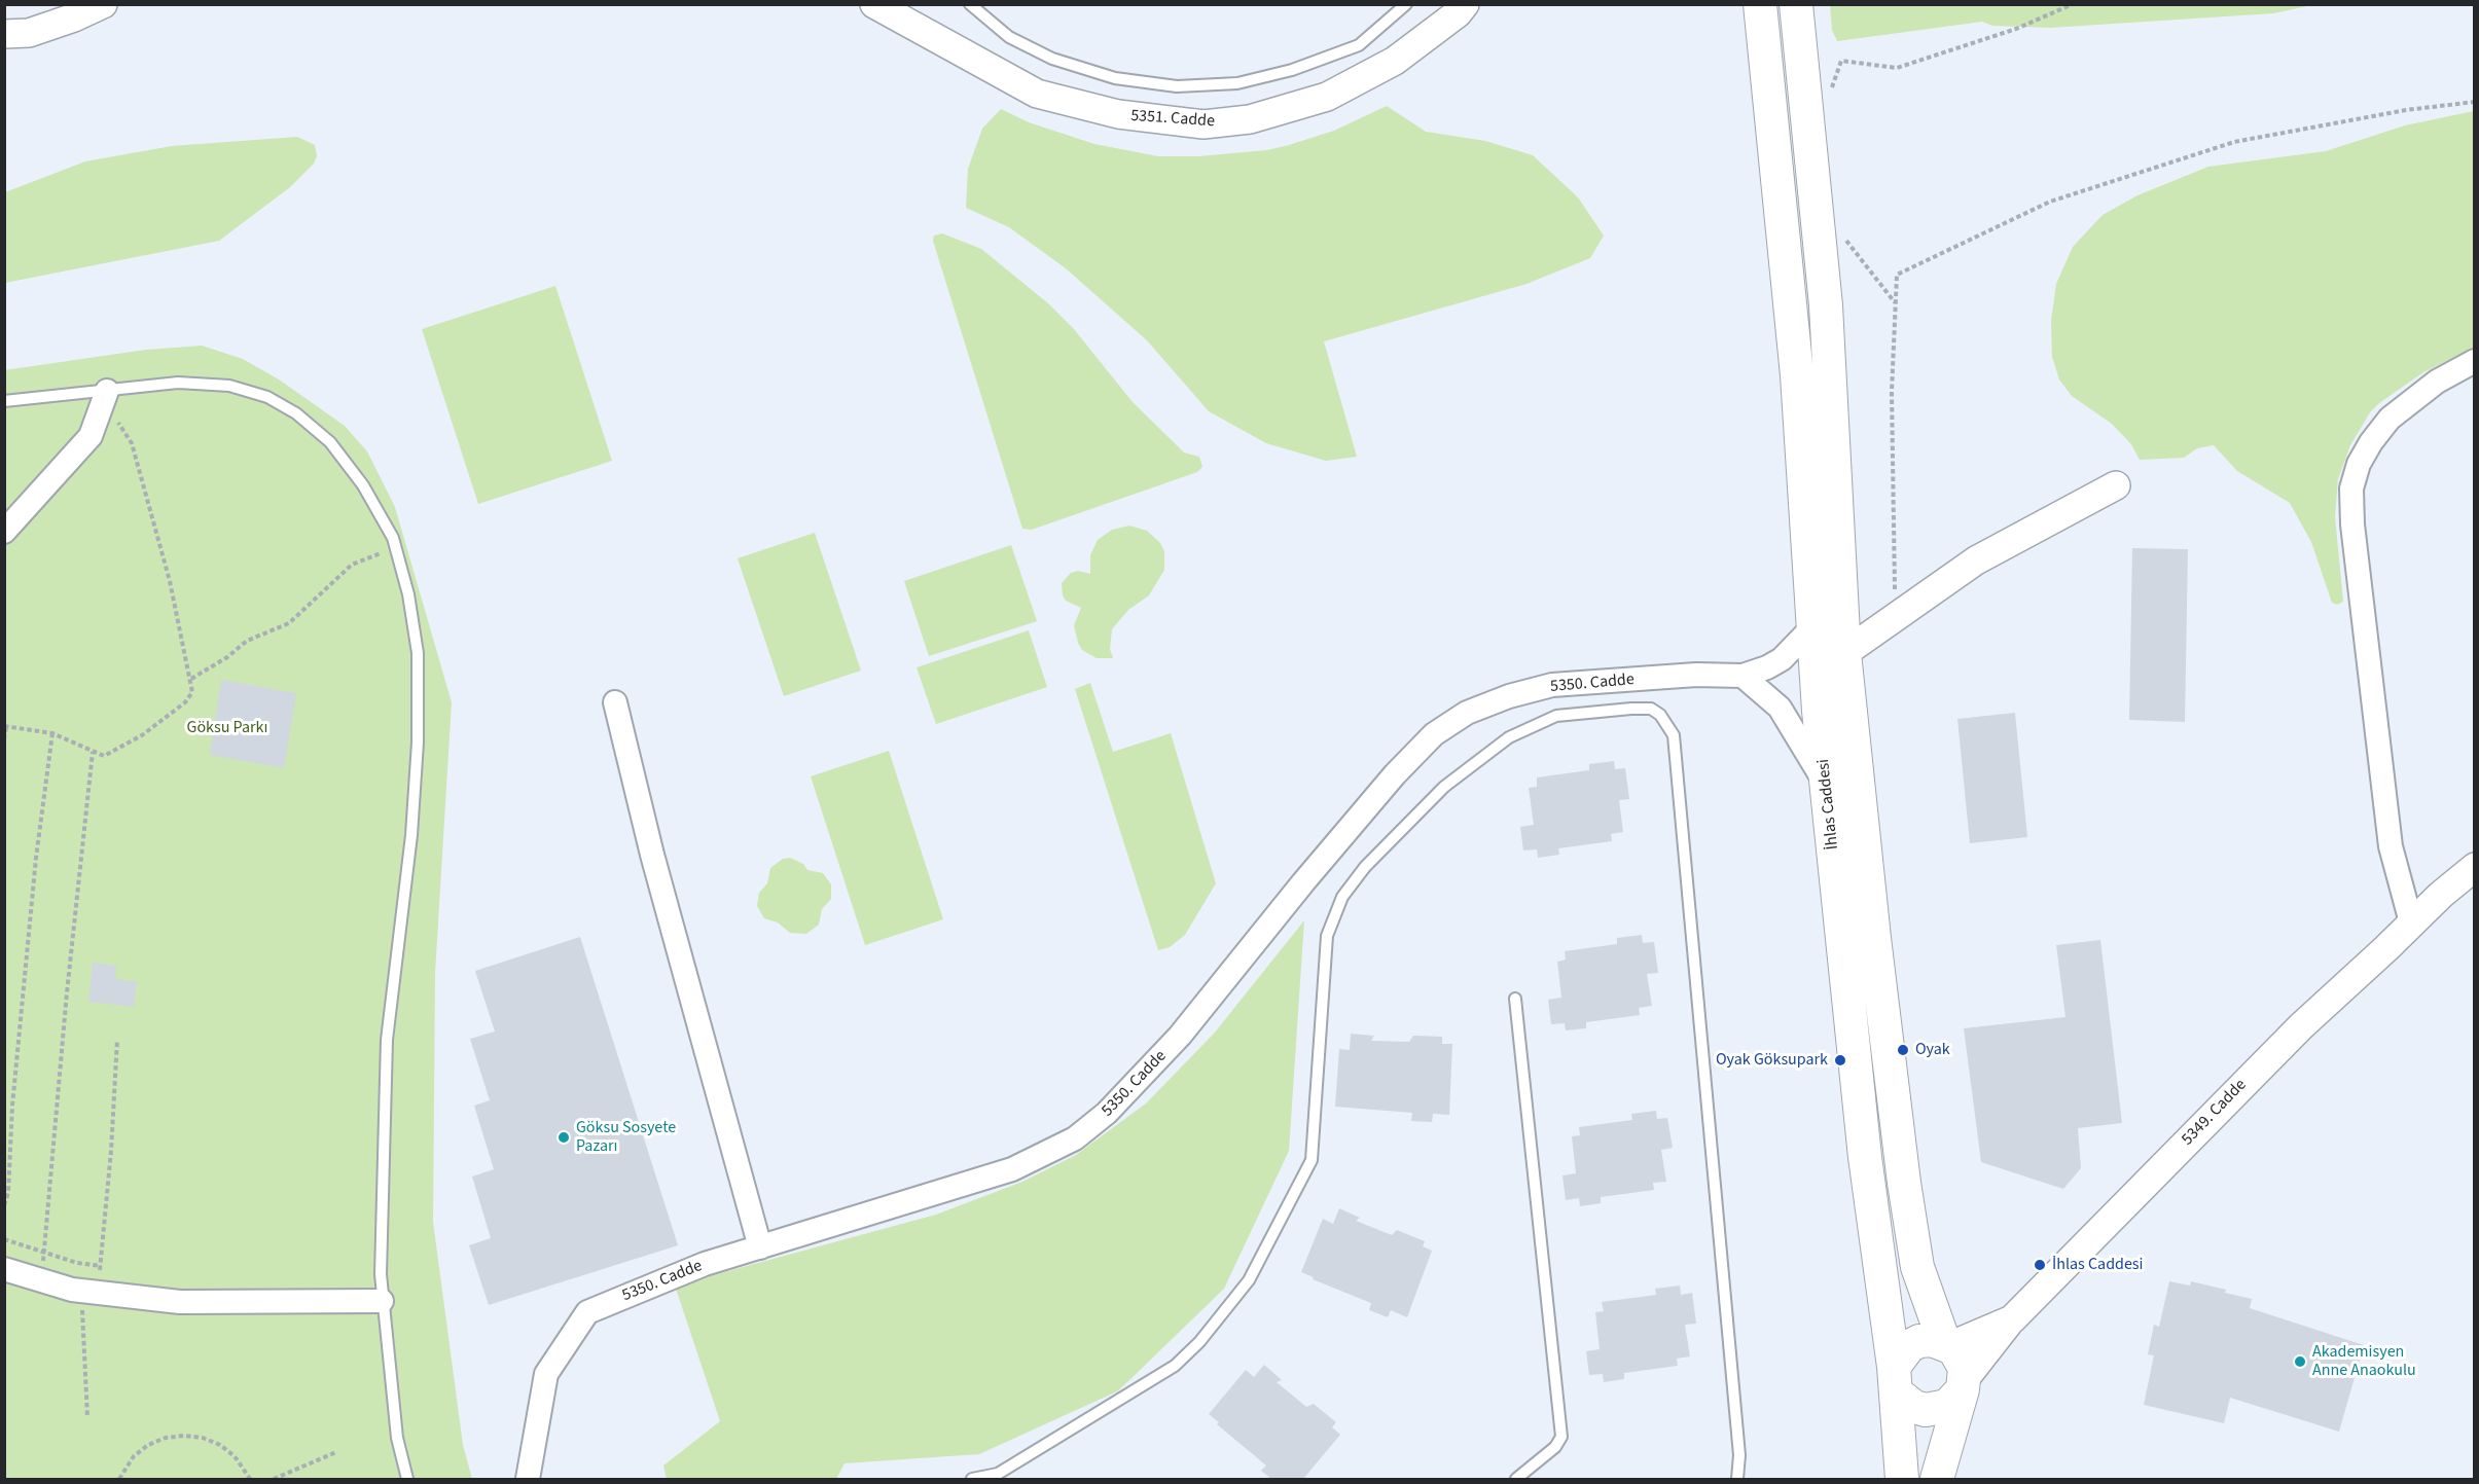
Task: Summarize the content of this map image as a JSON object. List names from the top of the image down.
{
  "streets": {
    "main road": ["İhlas Caddesi"],
    "street": ["5351. Cadde", "5350. Cadde", "5349. Cadde"]
  },
  "crossings": [
    ["5350. Cadde", "İhlas Caddesi"],
    ["İhlas Caddesi", "5349. Cadde"]
  ],
  "parks": ["Göksu Parkı"],
  "places": [
    "Oyak",
    "Oyak Göksupark",
    "Göksu Sosyete Pazarı",
    "İhlas Caddesi",
    "Akademisyen Anne Anaokulu"
  ]
}
